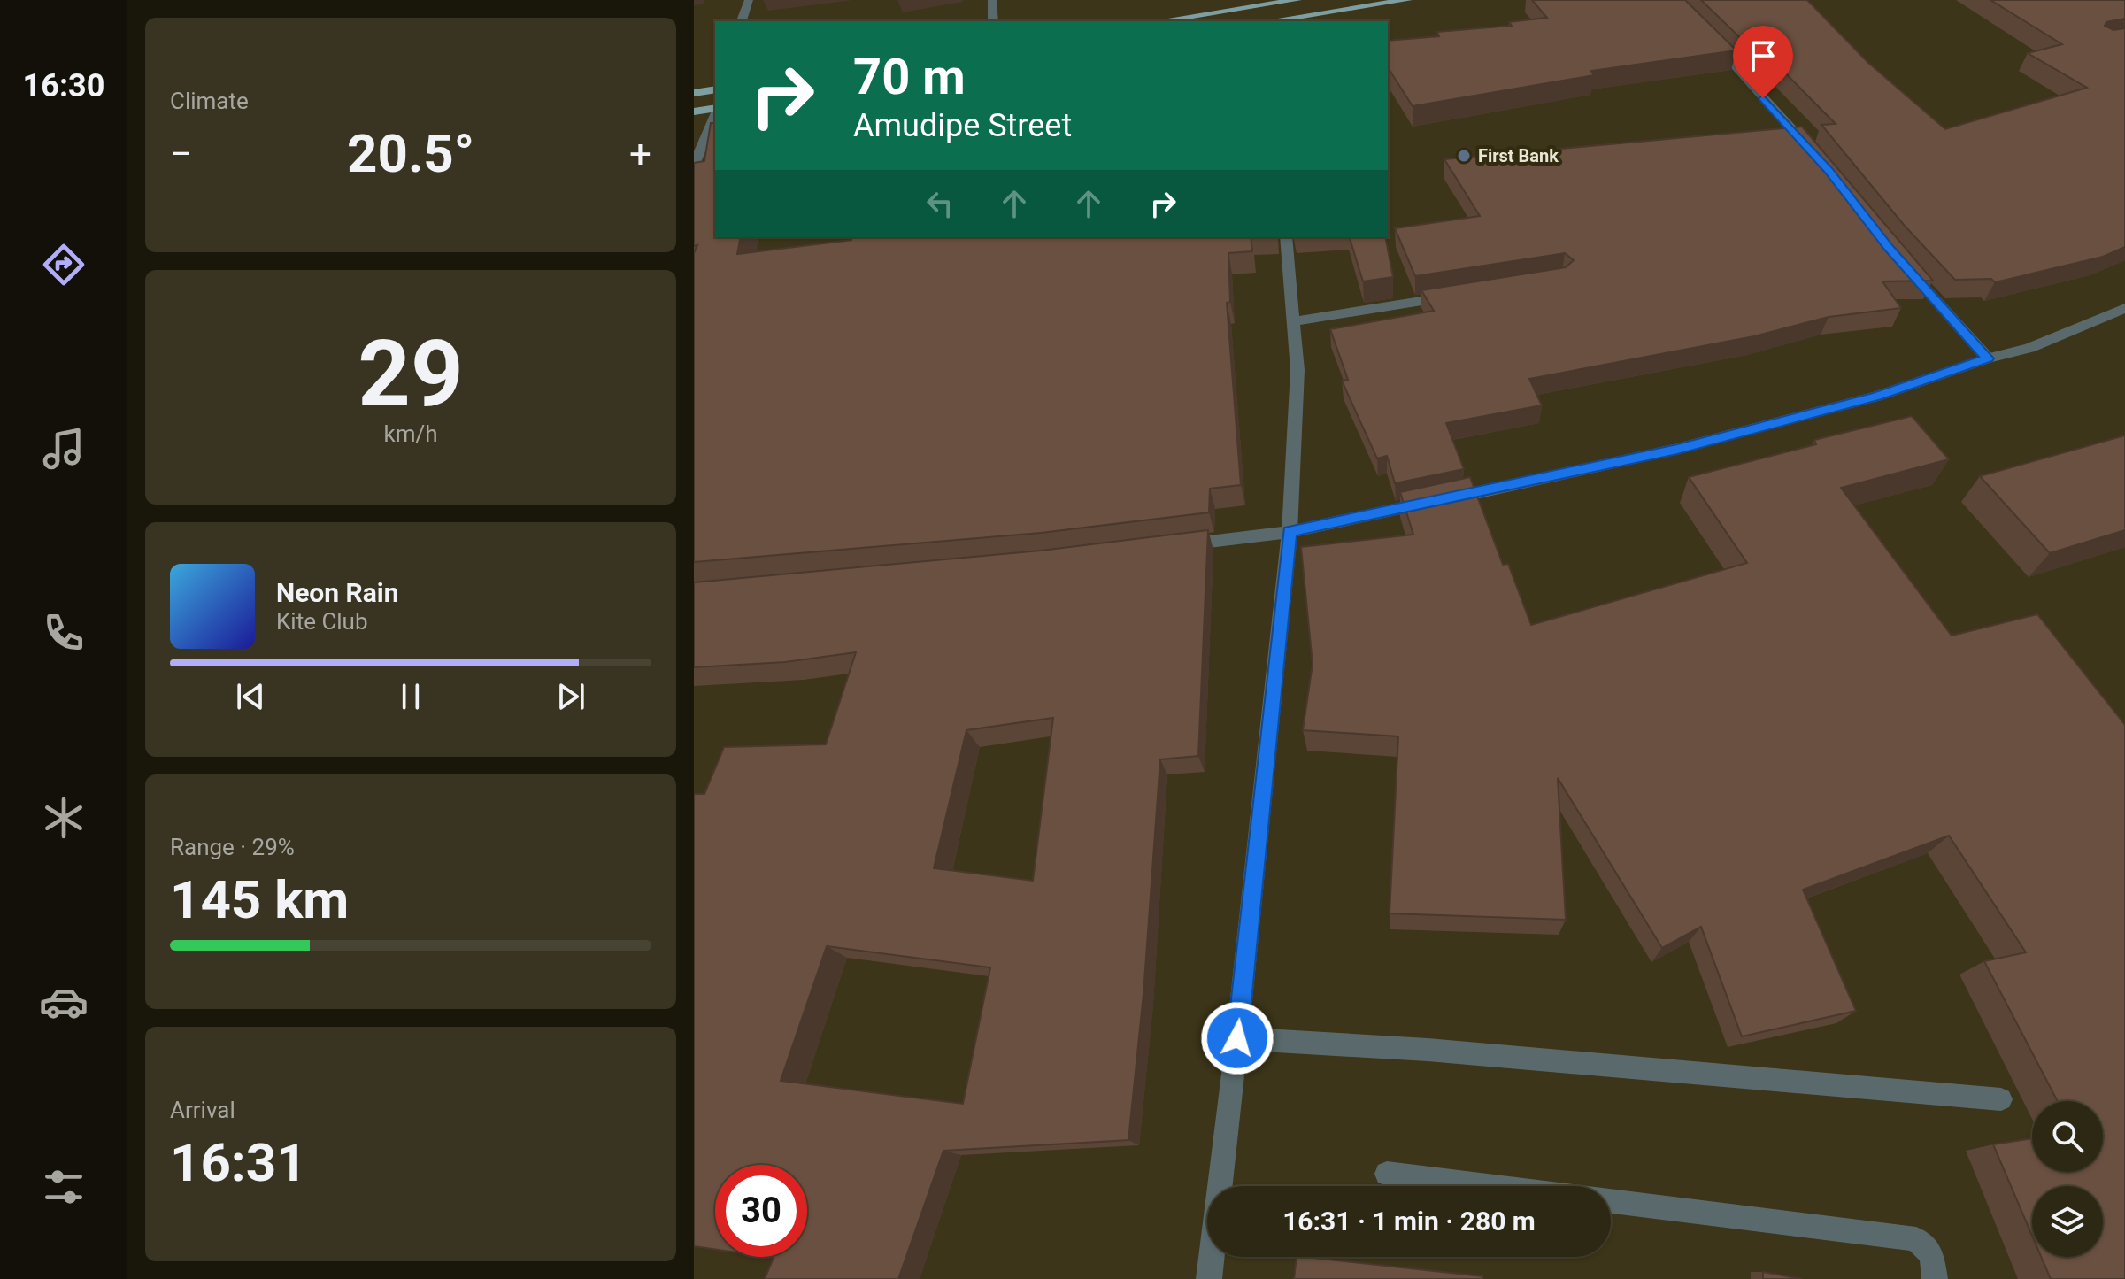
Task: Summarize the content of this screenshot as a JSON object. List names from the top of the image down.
{
  "places": ["First Bank"],
  "page": {
    "tabs": "16:30",
    "tile": [
      "Climate",
      ["29", "km/h"],
      ["Range · 29%", "145 km"],
      ["Arrival", "16:31"]
    ],
    "turn": ["70 m", "Amudipe Street"],
    "heat": ["−", "20.5°", "+"],
    "song": ["Neon Rain", "Kite Club"],
    "limit": "30",
    "trip": "16:31 · 1 min · 280 m"
  }
}
